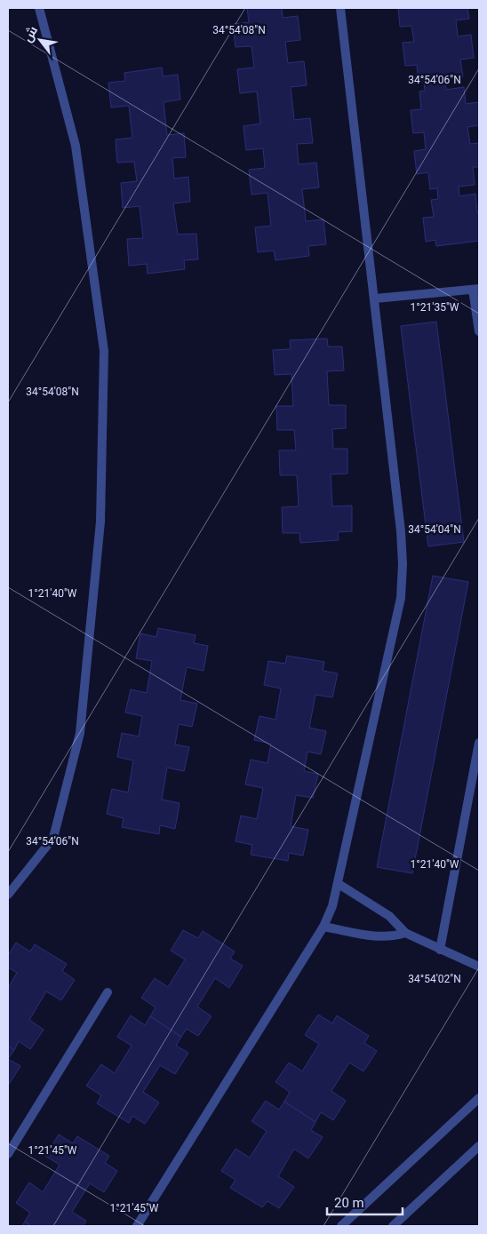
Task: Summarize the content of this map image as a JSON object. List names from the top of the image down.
{
  "scale_bar": "20 m",
  "north": "top left",
  "coordinates": [
    "34°54'08\"N",
    "34°54'06\"N",
    "1°21'35\"W",
    "34°54'04\"N",
    "1°21'40\"W",
    "34°54'02\"N",
    "1°21'45\"W"
  ]
}
